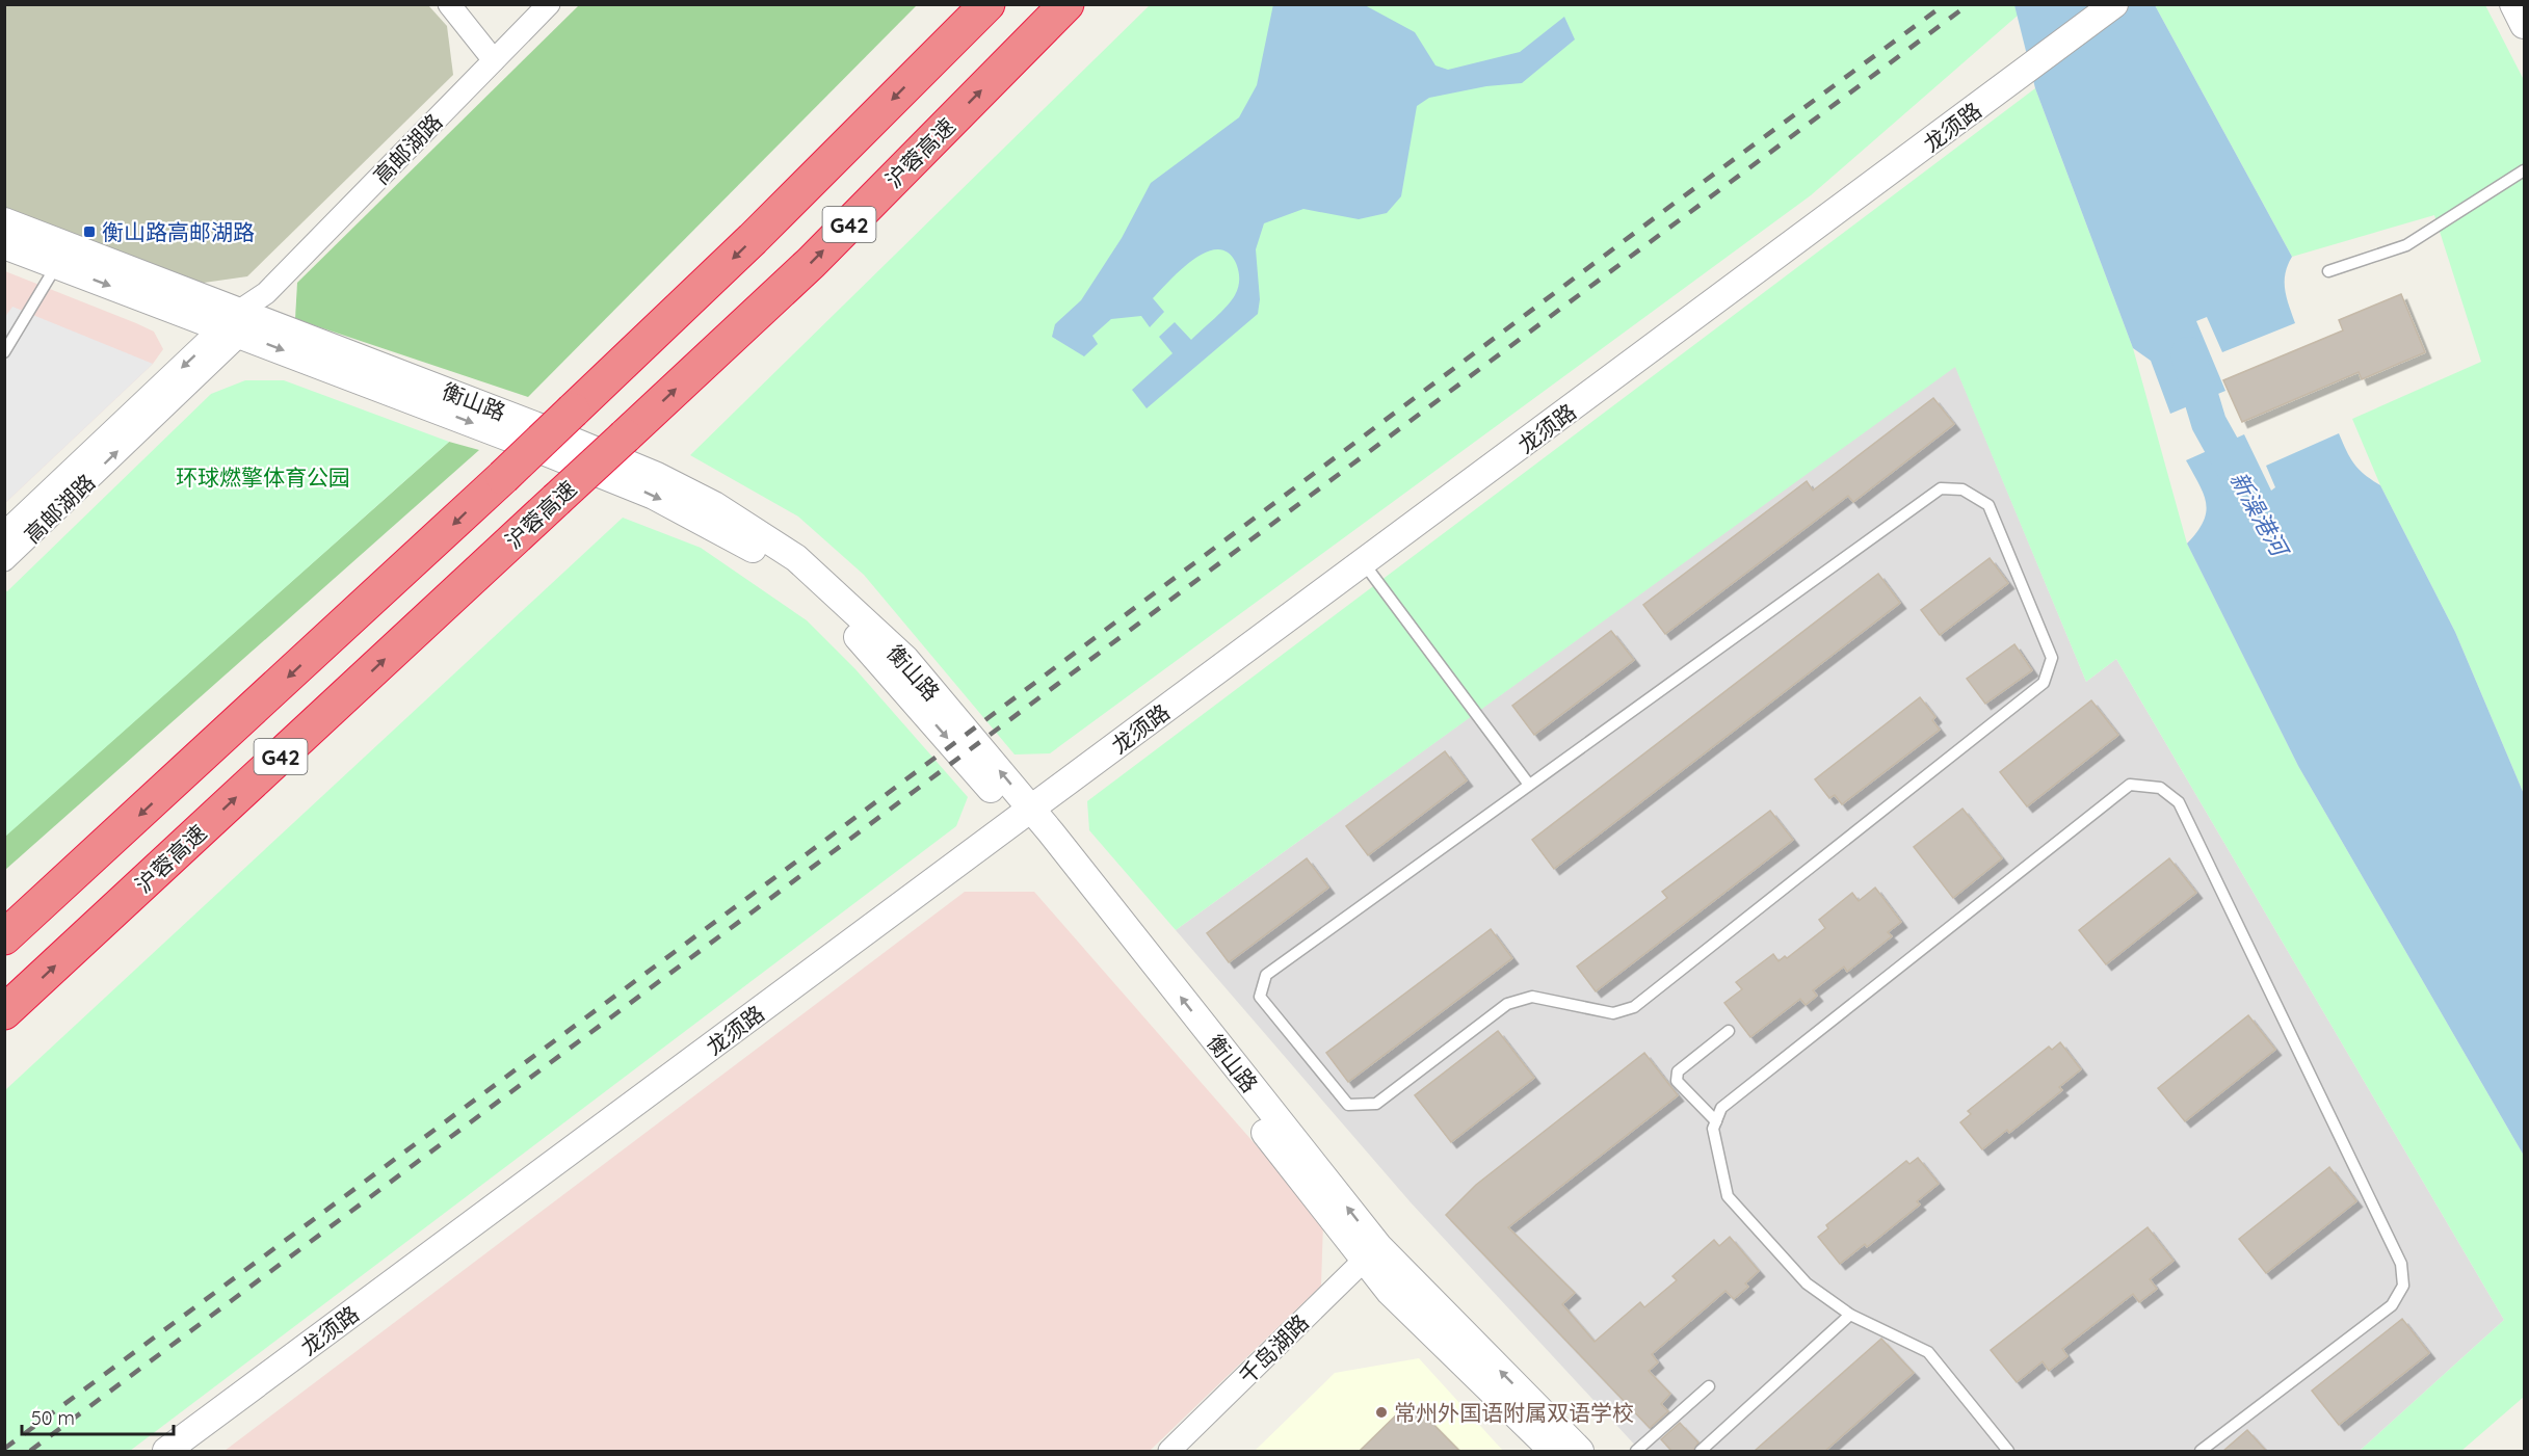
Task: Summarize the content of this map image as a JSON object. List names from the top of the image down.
{
  "streets": {
    "highway": ["沪蓉高速", "G42"],
    "street": [
      "龙须路",
      "高邮湖路",
      "衡山路",
      "千岛湖路"
    ]
  },
  "crossings": [
    ["龙须路", "衡山路"],
    ["高邮湖路", "衡山路"],
    ["衡山路", "千岛湖路"]
  ],
  "water": ["新澡港河"],
  "parks": ["环球燃擎体育公园"],
  "places": {
    "transit": ["衡山路高邮湖路"],
    "other": ["常州外国语附属双语学校"]
  },
  "scale_bar": "50 m"
}
